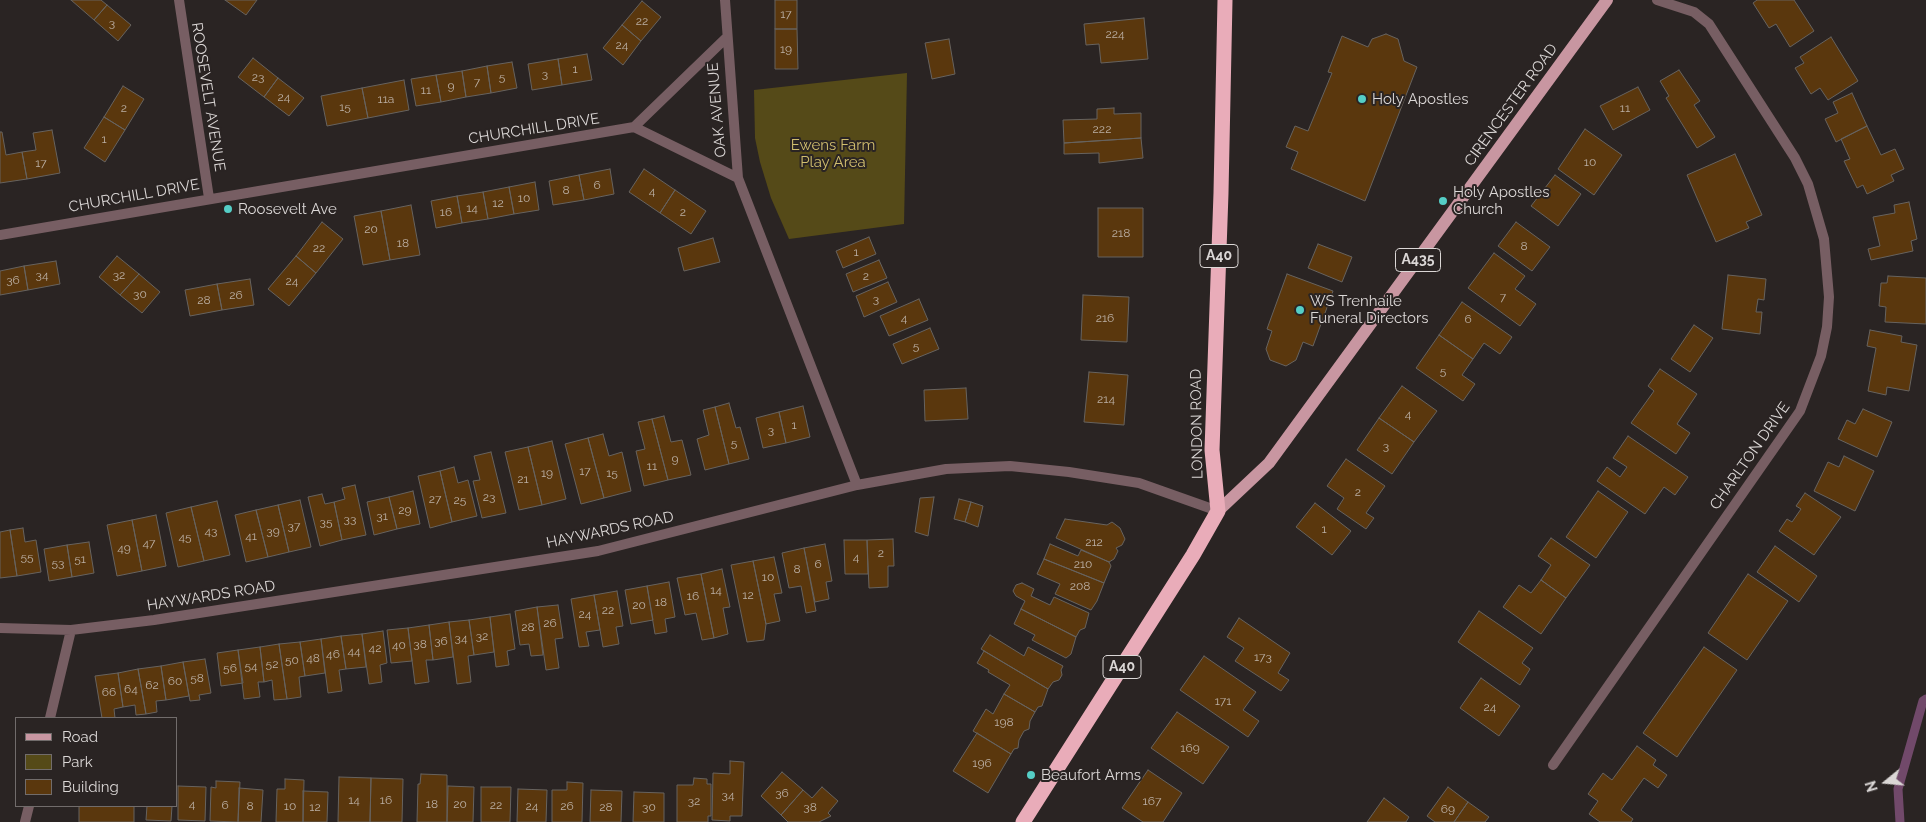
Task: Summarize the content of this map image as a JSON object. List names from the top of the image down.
{
  "streets": {
    "highway": ["A40", "LONDON ROAD"],
    "main road": ["CIRENCESTER ROAD", "A435"],
    "street": [
      "ROOSEVELT AVENUE",
      "OAK AVENUE",
      "CHURCHILL DRIVE",
      "CHARLTON DRIVE",
      "HAYWARDS ROAD"
    ]
  },
  "crossings": [
    ["ROOSEVELT AVENUE", "CHURCHILL DRIVE"],
    ["CIRENCESTER ROAD", "A40"],
    ["CIRENCESTER ROAD", "LONDON ROAD"],
    ["CIRENCESTER ROAD", "HAYWARDS ROAD"],
    ["OAK AVENUE", "CHURCHILL DRIVE"],
    ["A40", "LONDON ROAD"],
    ["A40", "HAYWARDS ROAD"],
    ["LONDON ROAD", "HAYWARDS ROAD"]
  ],
  "parks": ["Ewens Farm Play Area"],
  "places": [
    "Holy Apostles",
    "Holy Apostles Church",
    "Roosevelt Ave",
    "WS Trenhaile Funeral Directors",
    "Beaufort Arms"
  ],
  "house_numbers": [
    "17",
    "22",
    "3",
    "224",
    "24",
    "19",
    "1",
    "3",
    "23",
    "5",
    "7",
    "9",
    "11",
    "24",
    "11a",
    "15",
    "2",
    "11",
    "222",
    "1",
    "10",
    "17",
    "6",
    "8",
    "4",
    "10",
    "12",
    "14",
    "16",
    "2",
    "20",
    "218",
    "18",
    "8",
    "22",
    "1",
    "34",
    "32",
    "2",
    "36",
    "24",
    "30",
    "26",
    "7",
    "3",
    "28",
    "4",
    "216",
    "6",
    "5",
    "5",
    "214",
    "4",
    "1",
    "3",
    "5",
    "3",
    "9",
    "11",
    "17",
    "19",
    "15",
    "21",
    "2",
    "23",
    "27",
    "25",
    "29",
    "31",
    "33",
    "35",
    "37",
    "1",
    "43",
    "39",
    "41",
    "45",
    "212",
    "47",
    "49",
    "2",
    "55",
    "4",
    "51",
    "53",
    "6",
    "210",
    "8",
    "10",
    "208",
    "14",
    "12",
    "16",
    "18",
    "20",
    "22",
    "24",
    "26",
    "28",
    "32",
    "34",
    "36",
    "38",
    "40",
    "42",
    "44",
    "46",
    "173",
    "48",
    "50",
    "52",
    "54",
    "56",
    "58",
    "60",
    "62",
    "64",
    "66",
    "171",
    "24",
    "198",
    "169",
    "196",
    "36",
    "34",
    "14",
    "16",
    "32",
    "167",
    "4",
    "18",
    "20",
    "6",
    "22",
    "8",
    "10",
    "24",
    "26",
    "12",
    "28",
    "30",
    "38",
    "69"
  ],
  "legend": ["Road", "Park", "Building"],
  "north": "left"
}
